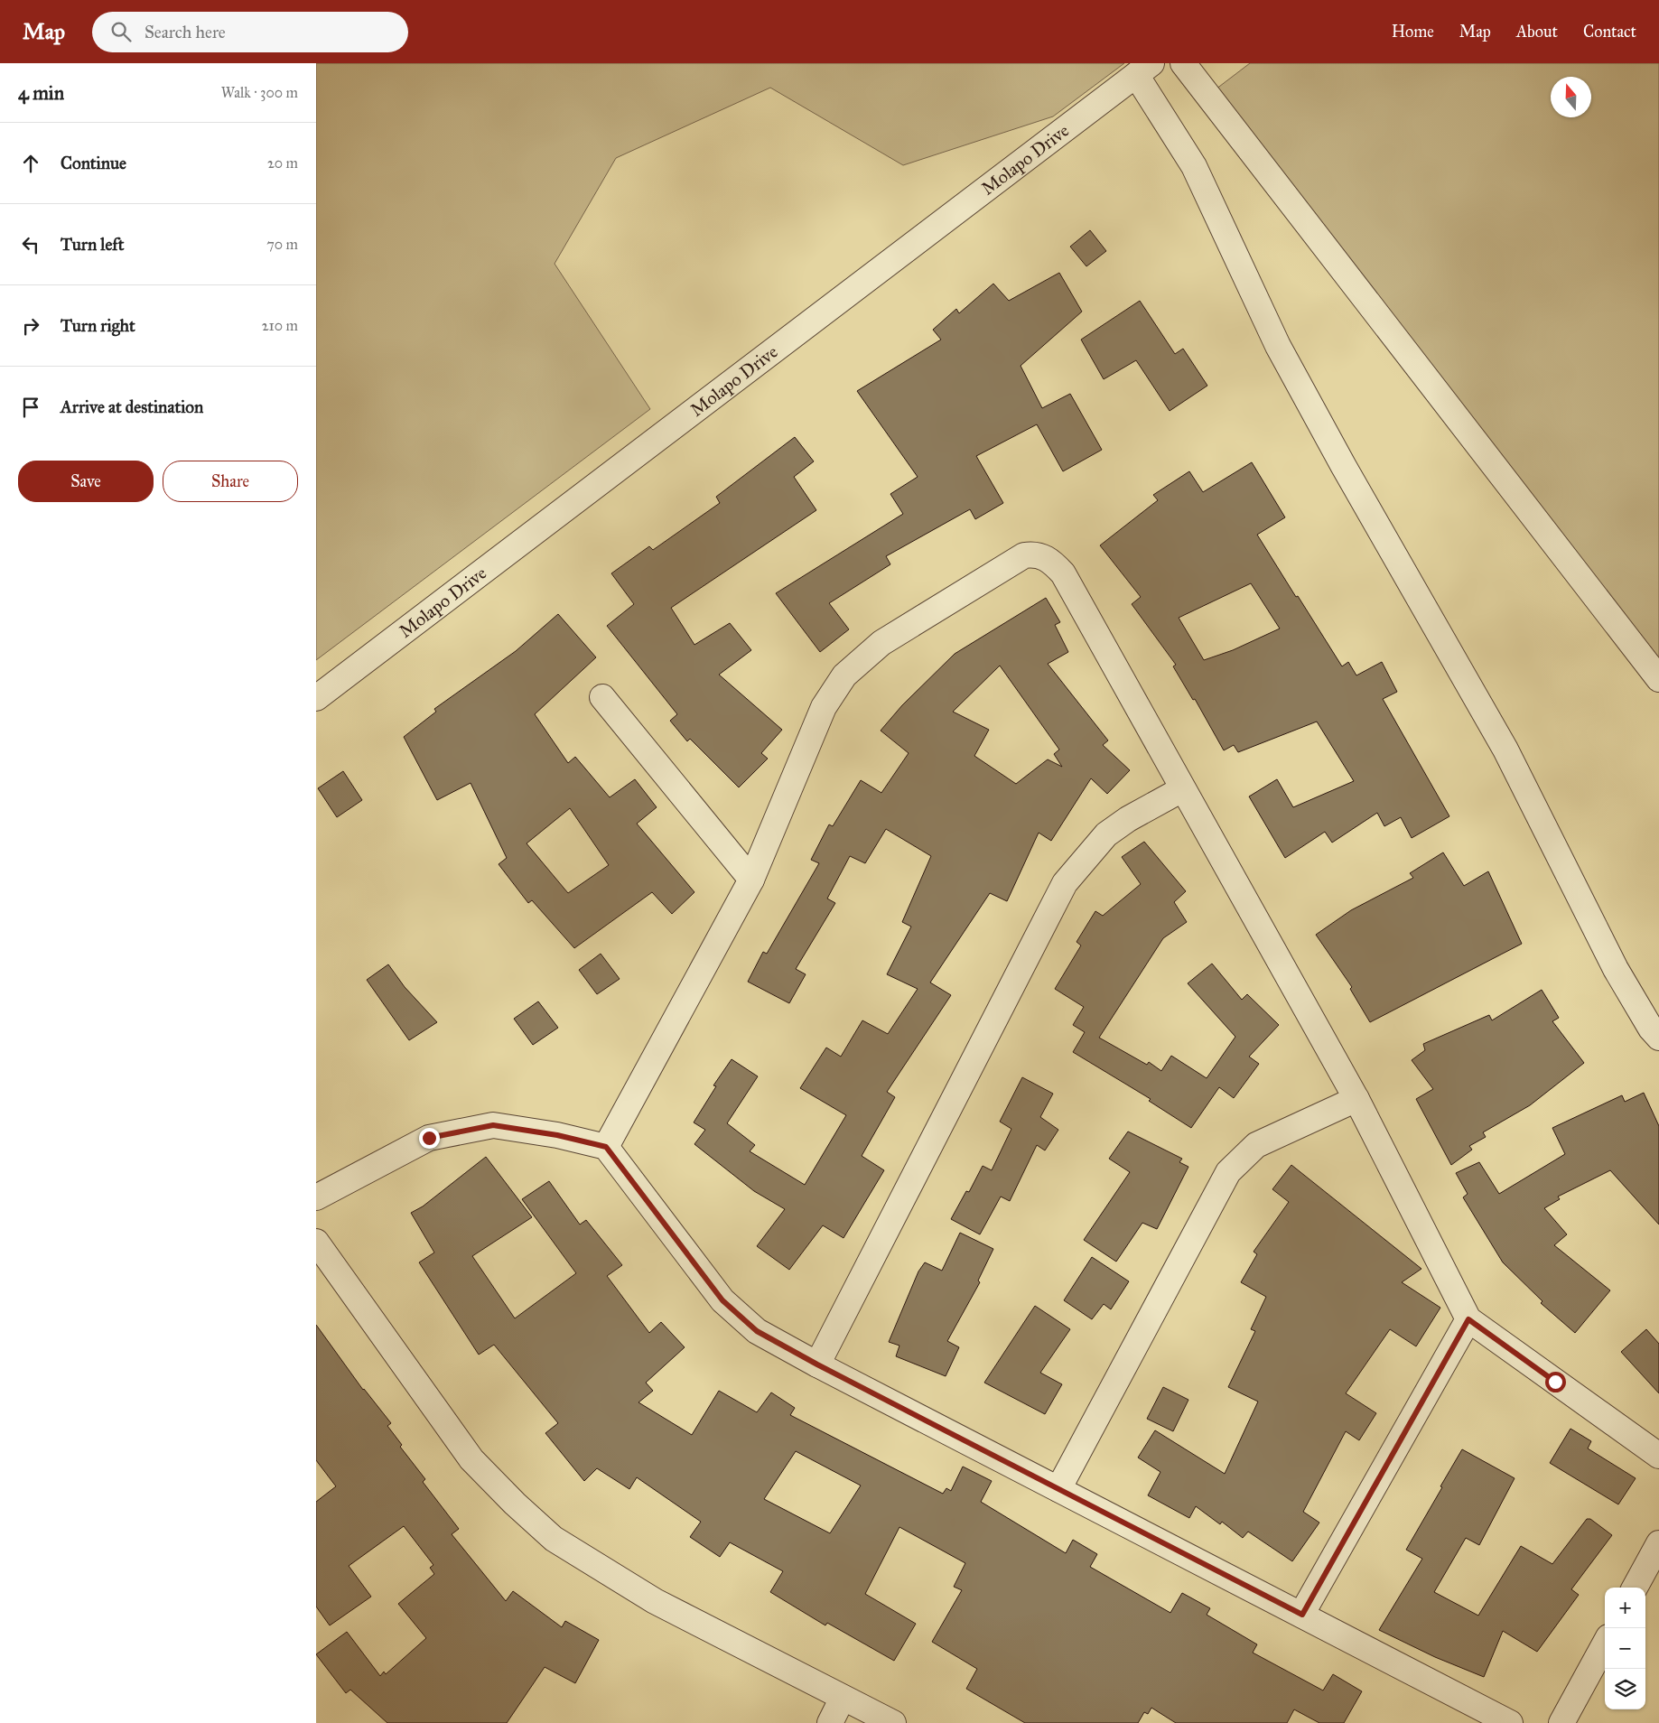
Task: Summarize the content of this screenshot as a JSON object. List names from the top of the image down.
{
  "streets": {
    "street": ["Molapo Drive"]
  },
  "north": "top",
  "page": {
    "header": "Map",
    "search": "Search here",
    "nav": [
      "Home",
      "Map",
      "About",
      "Contact"
    ],
    "heading": ["4 min", "Walk · 300 m"],
    "list": [
      ["Continue", "20 m"],
      ["Turn left", "70 m"],
      ["Turn right", "210 m"],
      "Arrive at destination"
    ],
    "buttons": ["Save", "Share"],
    "map_buttons": ["+", "−"]
  }
}
